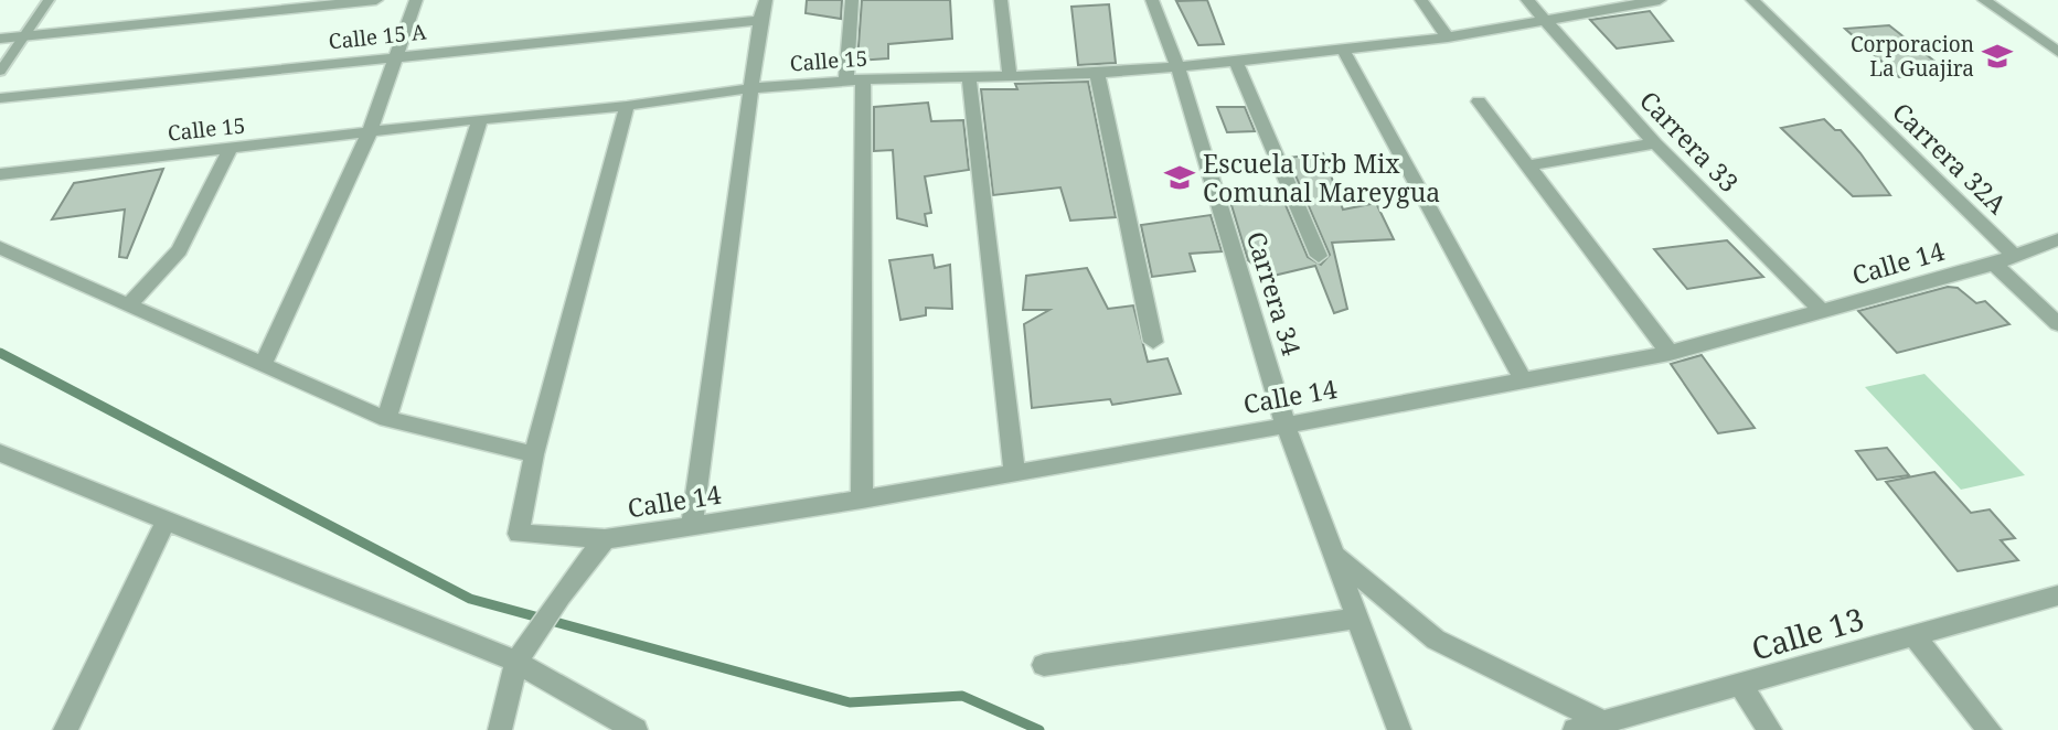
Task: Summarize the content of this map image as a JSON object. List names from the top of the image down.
{
  "streets": {
    "street": [
      "Calle 15 A",
      "Calle 15",
      "Carrera 33",
      "Carrera 32A",
      "Calle 14",
      "Carrera 34",
      "Calle 13"
    ]
  },
  "crossings": [
    ["Calle 15", "Carrera 33"],
    ["Calle 15", "Carrera 34"],
    ["Carrera 33", "Calle 14"],
    ["Carrera 32A", "Calle 14"],
    ["Calle 14", "Carrera 34"]
  ],
  "places": {
    "school or university": ["Corporacion La Guajira", "Escuela Urb Mix Comunal Mareygua"]
  }
}
